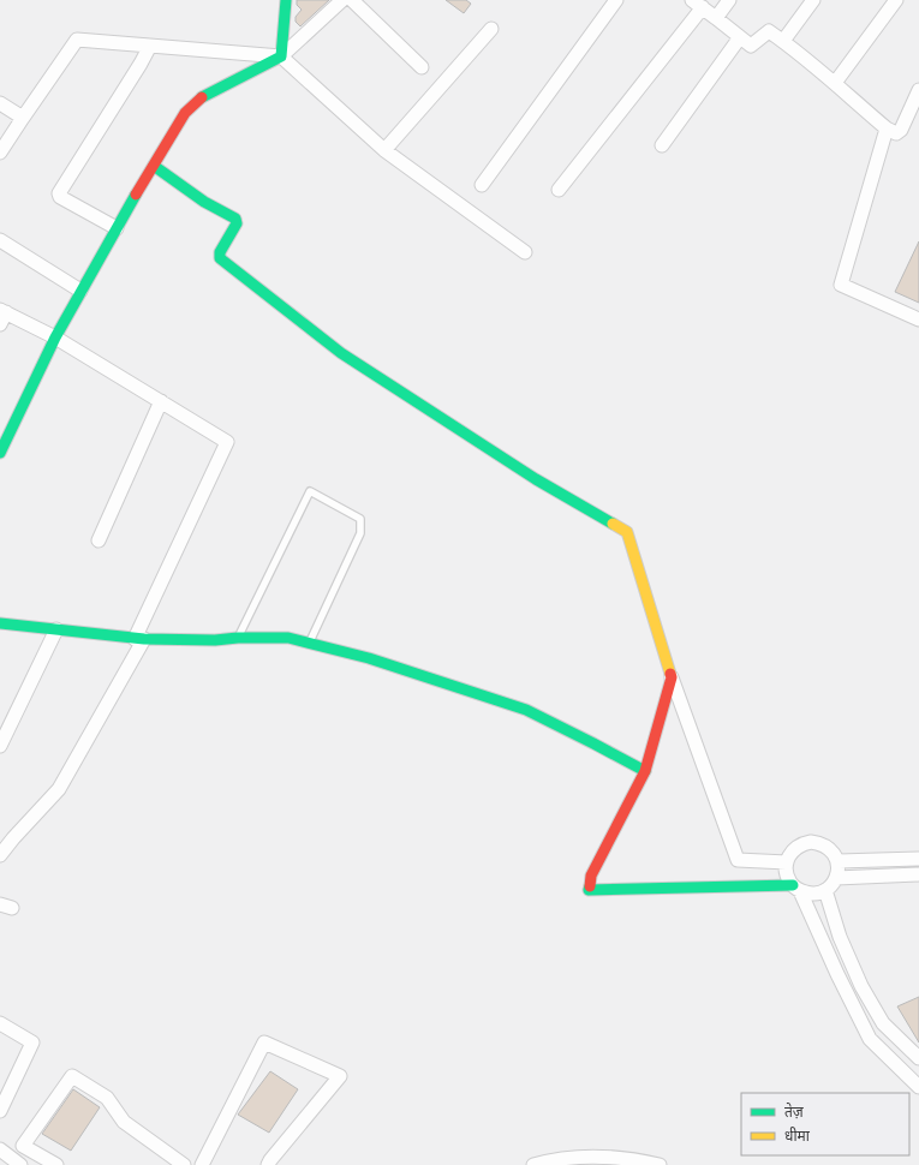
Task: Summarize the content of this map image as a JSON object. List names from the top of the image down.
{
  "legend": ["तेज़", "धीमा"]
}
